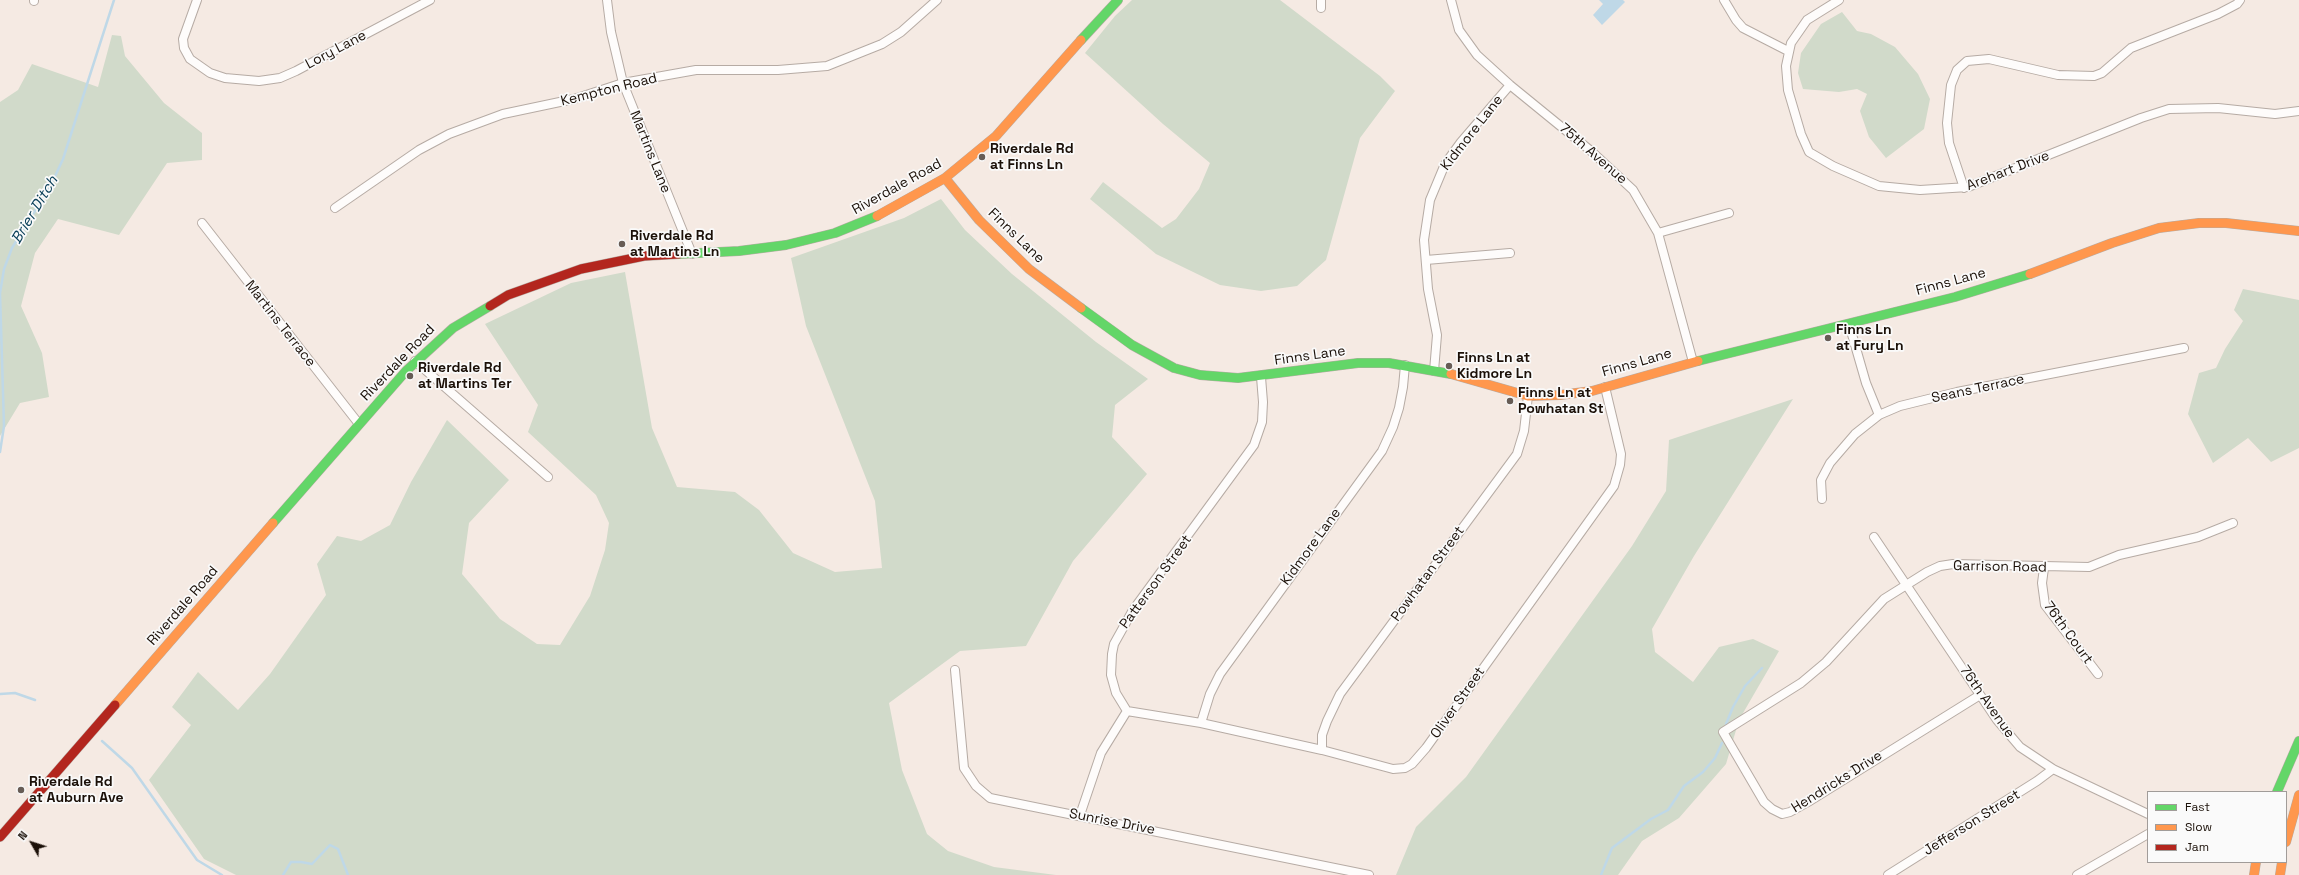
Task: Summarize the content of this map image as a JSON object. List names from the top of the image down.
{
  "streets": {
    "main road": ["Riverdale Road", "Finns Lane"],
    "street": [
      "Lory Lane",
      "Kempton Road",
      "Kidmore Lane",
      "Martins Lane",
      "75th Avenue",
      "Arehart Drive",
      "Martins Terrace",
      "Seans Terrace",
      "Garrison Road",
      "Powhatan Street",
      "Patterson Street",
      "76th Court",
      "76th Avenue",
      "Oliver Street",
      "Hendricks Drive",
      "Sunrise Drive",
      "Jefferson Street"
    ]
  },
  "crossings": [
    ["Kempton Road", "Martins Lane"],
    ["Kidmore Lane", "75th Avenue"],
    ["Kidmore Lane", "Finns Lane"],
    ["Kidmore Lane", "Oliver Street"],
    ["Martins Lane", "Riverdale Road"],
    ["75th Avenue", "Finns Lane"],
    ["Riverdale Road", "Finns Lane"],
    ["Riverdale Road", "Martins Terrace"],
    ["Finns Lane", "Powhatan Street"],
    ["Finns Lane", "Patterson Street"],
    ["Finns Lane", "Oliver Street"],
    ["Garrison Road", "76th Court"],
    ["Garrison Road", "76th Avenue"],
    ["Garrison Road", "Hendricks Drive"],
    ["Powhatan Street", "Oliver Street"],
    ["Patterson Street", "Oliver Street"],
    ["76th Avenue", "Hendricks Drive"],
    ["76th Avenue", "Jefferson Street"]
  ],
  "water": ["Brier Ditch"],
  "places": [
    "Riverdale Rd at Finns Ln",
    "Riverdale Rd at Martins Ln",
    "Finns Ln at Fury Ln",
    "Finns Ln at Kidmore Ln",
    "Riverdale Rd at Martins Ter",
    "Finns Ln at Powhatan St",
    "Riverdale Rd at Auburn Ave"
  ],
  "legend": ["Fast", "Slow", "Jam"],
  "north": "top left"
}
